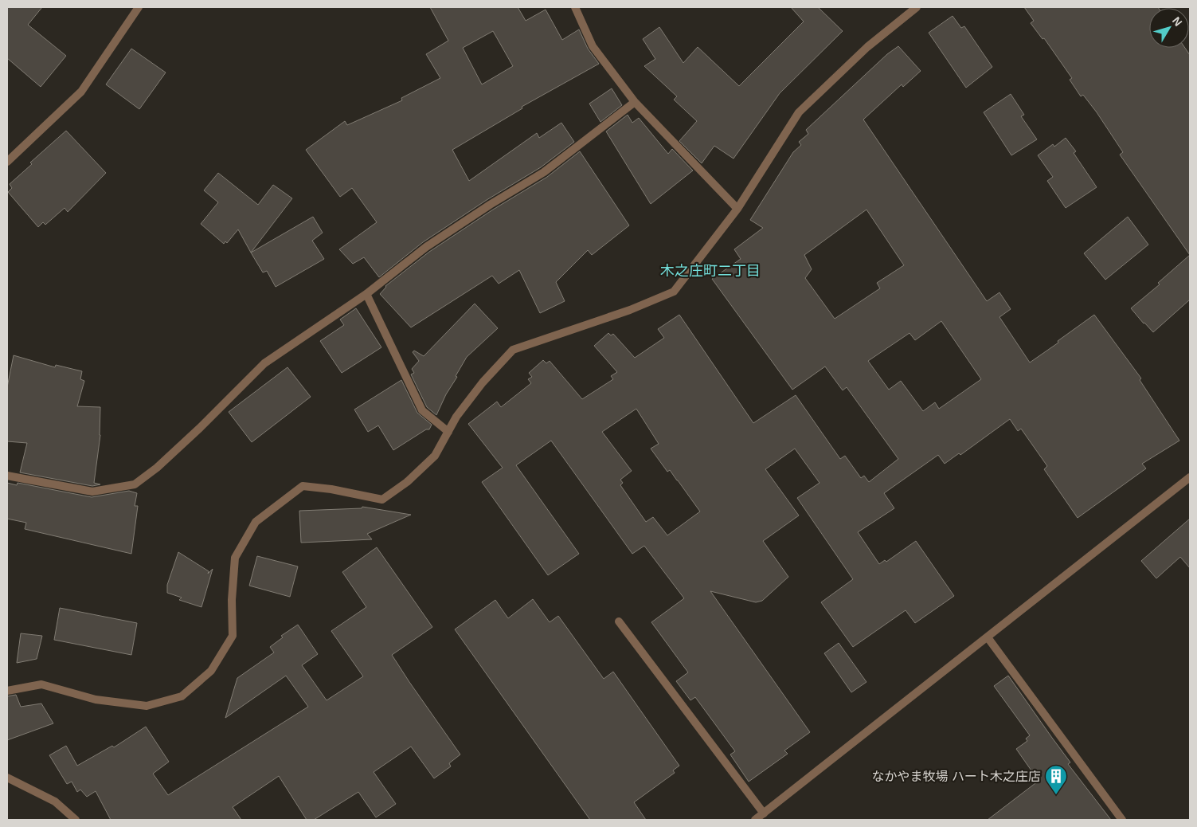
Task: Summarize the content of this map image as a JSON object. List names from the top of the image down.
{
  "districts": ["木之庄町二丁目"],
  "places": {
    "building": ["なかやま牧場 ハート木之庄店"]
  },
  "north": "top right"
}
